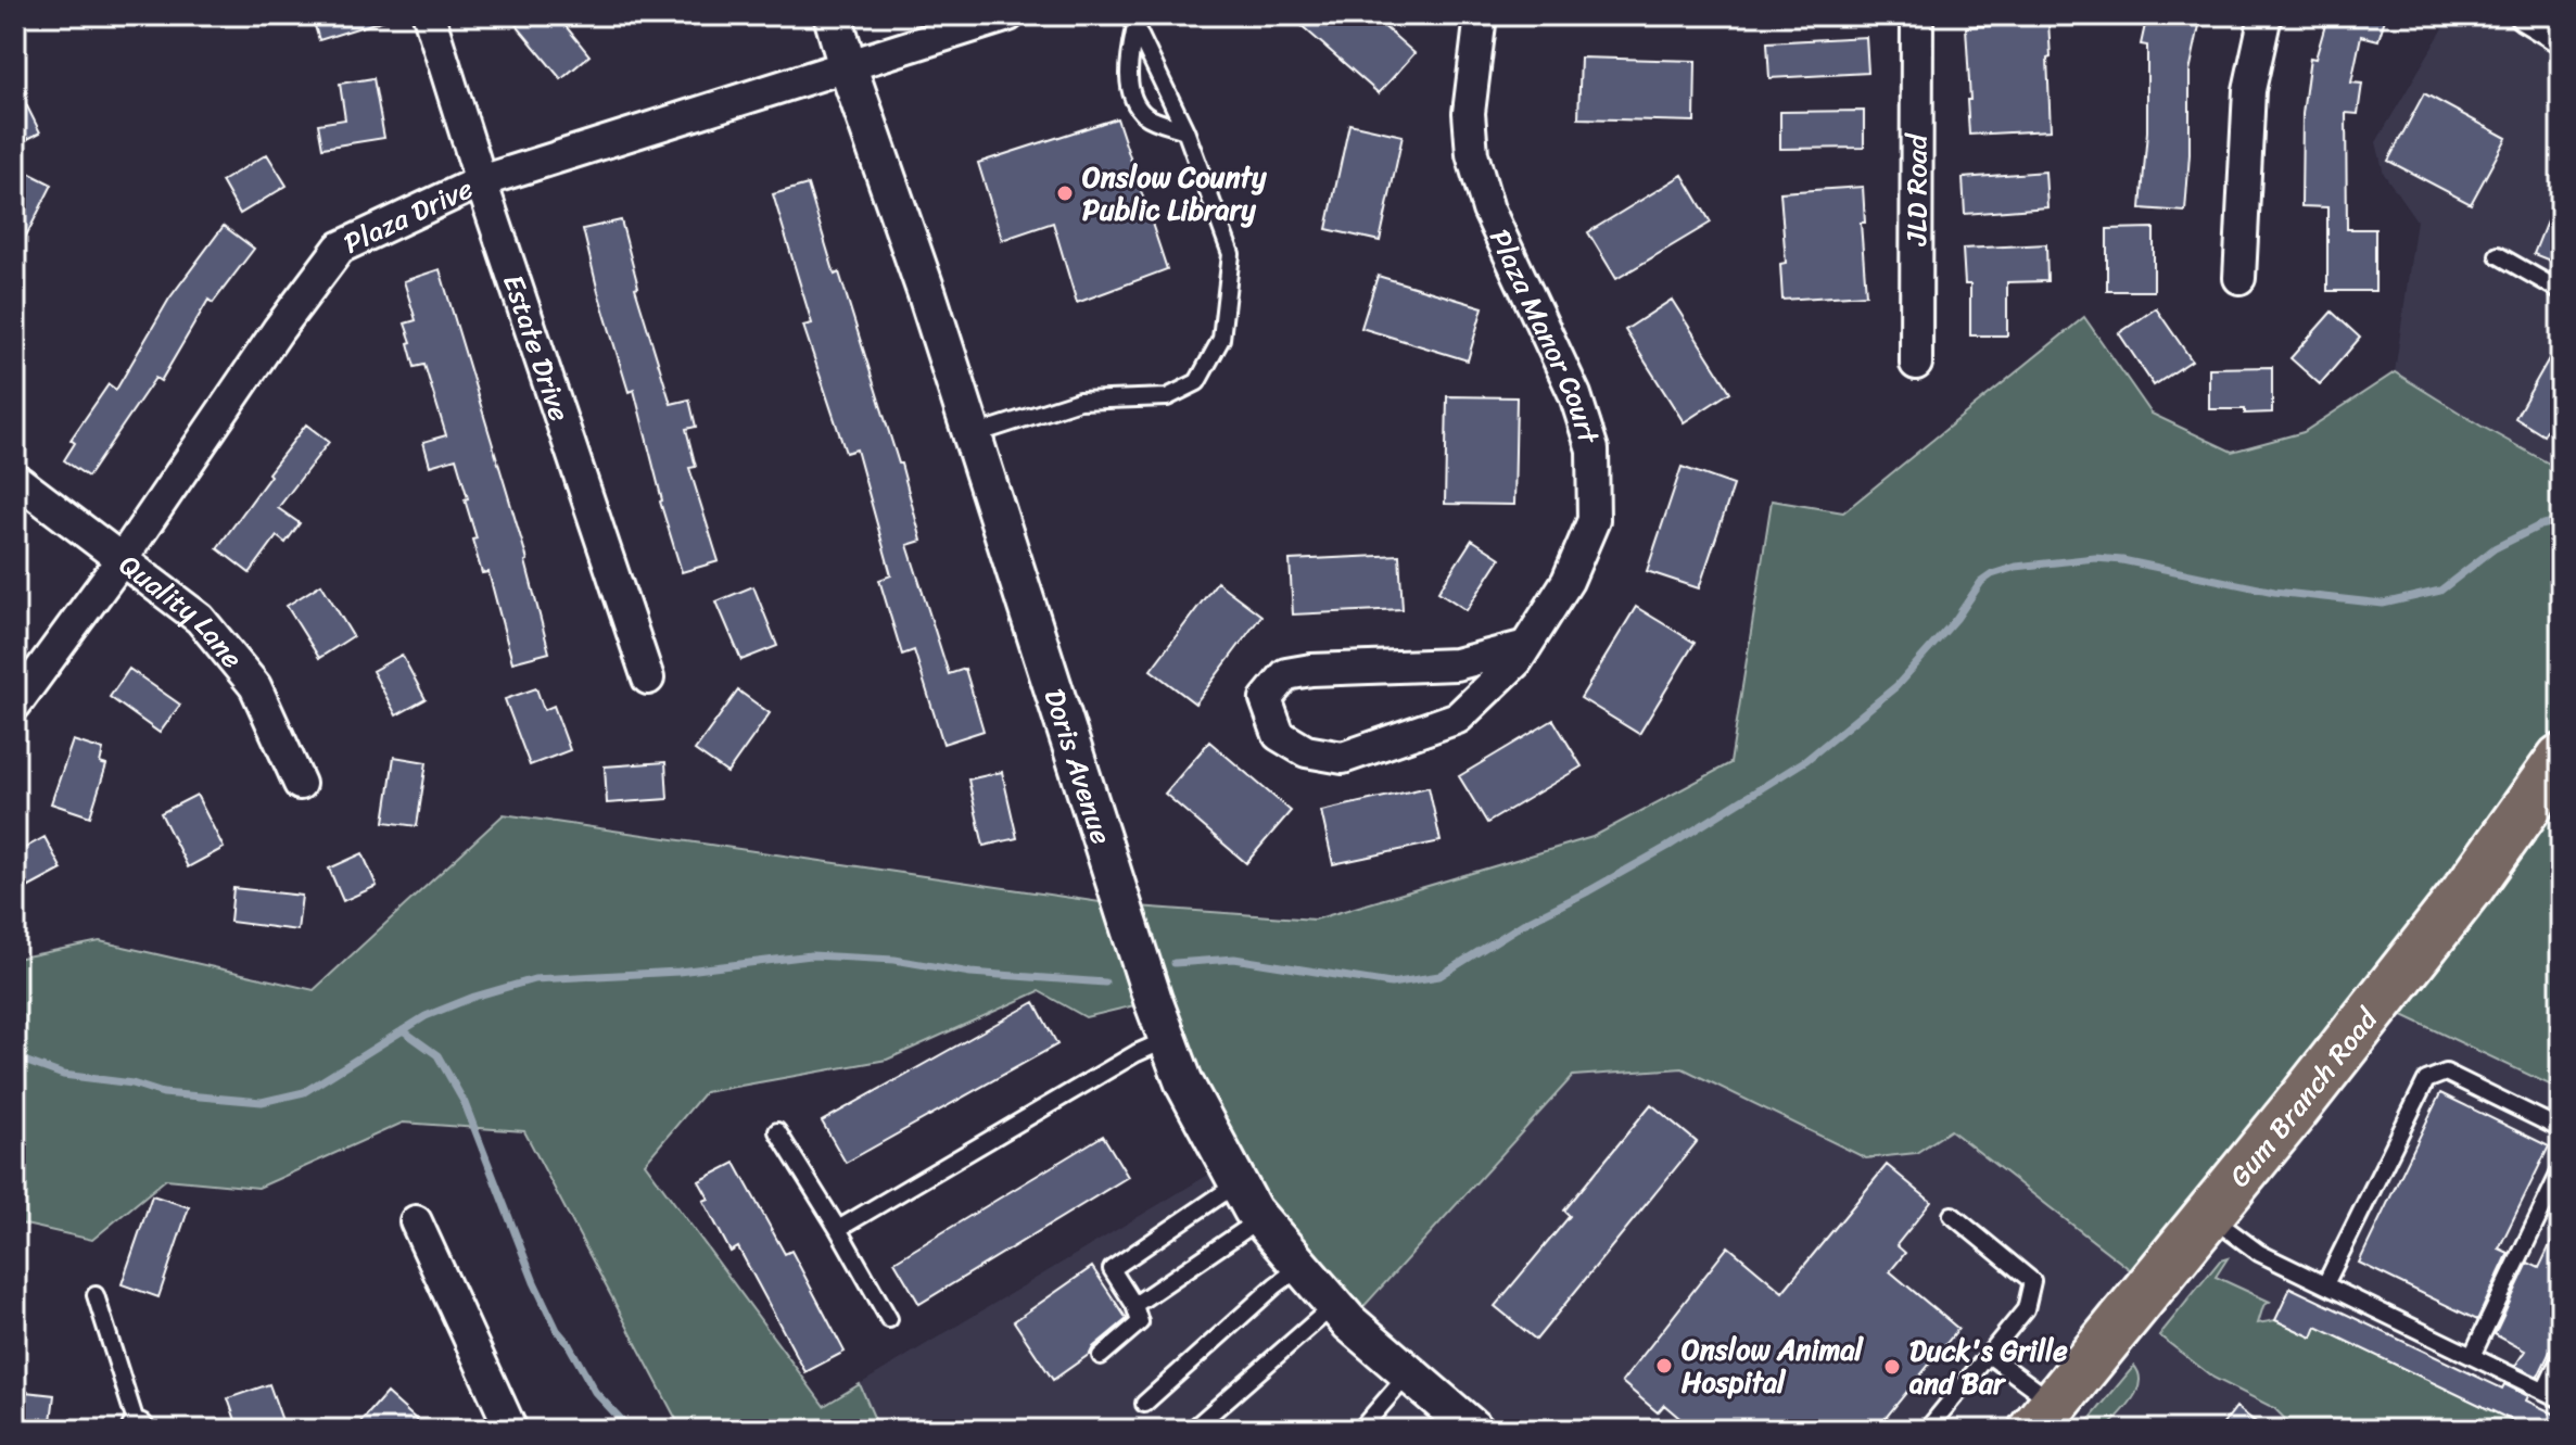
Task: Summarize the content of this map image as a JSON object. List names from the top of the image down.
{
  "streets": {
    "main road": ["Gum Branch Road"],
    "street": [
      "JLD Road",
      "Plaza Drive",
      "Plaza Manor Court",
      "Estate Drive",
      "Quality Lane",
      "Doris Avenue"
    ]
  },
  "crossings": [
    ["Plaza Drive", "Estate Drive"],
    ["Plaza Drive", "Quality Lane"],
    ["Plaza Drive", "Doris Avenue"]
  ],
  "places": ["Onslow County Public Library", "Onslow Animal Hospital", "Duck's Grille and Bar"]
}
